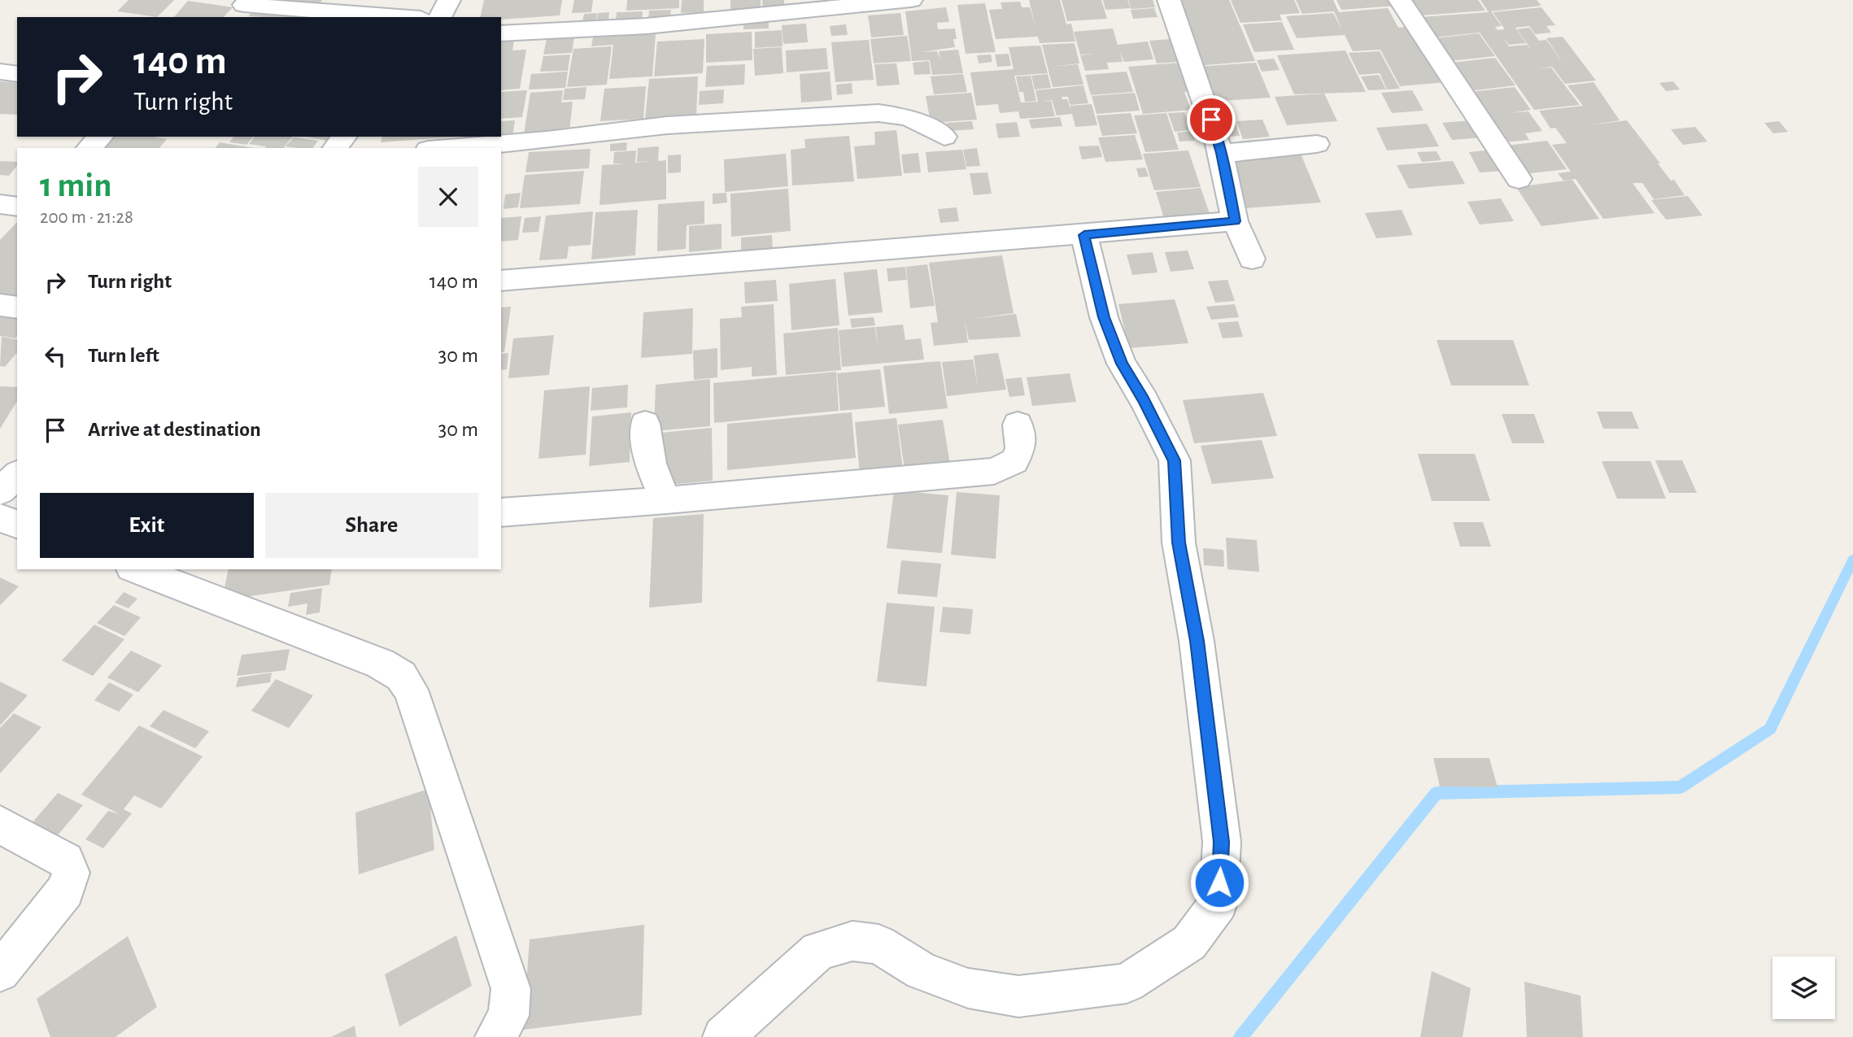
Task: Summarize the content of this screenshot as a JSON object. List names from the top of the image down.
{
  "page": {
    "turn": ["140 m", "Turn right"],
    "heading": ["1 min", "200 m · 21:28"],
    "list": [
      {
        "name": "Turn right",
        "value": "140 m"
      },
      {
        "name": "Turn left",
        "value": "30 m"
      },
      {
        "name": "Arrive at destination",
        "value": "30 m"
      }
    ],
    "buttons": ["Exit", "Share"]
  }
}
